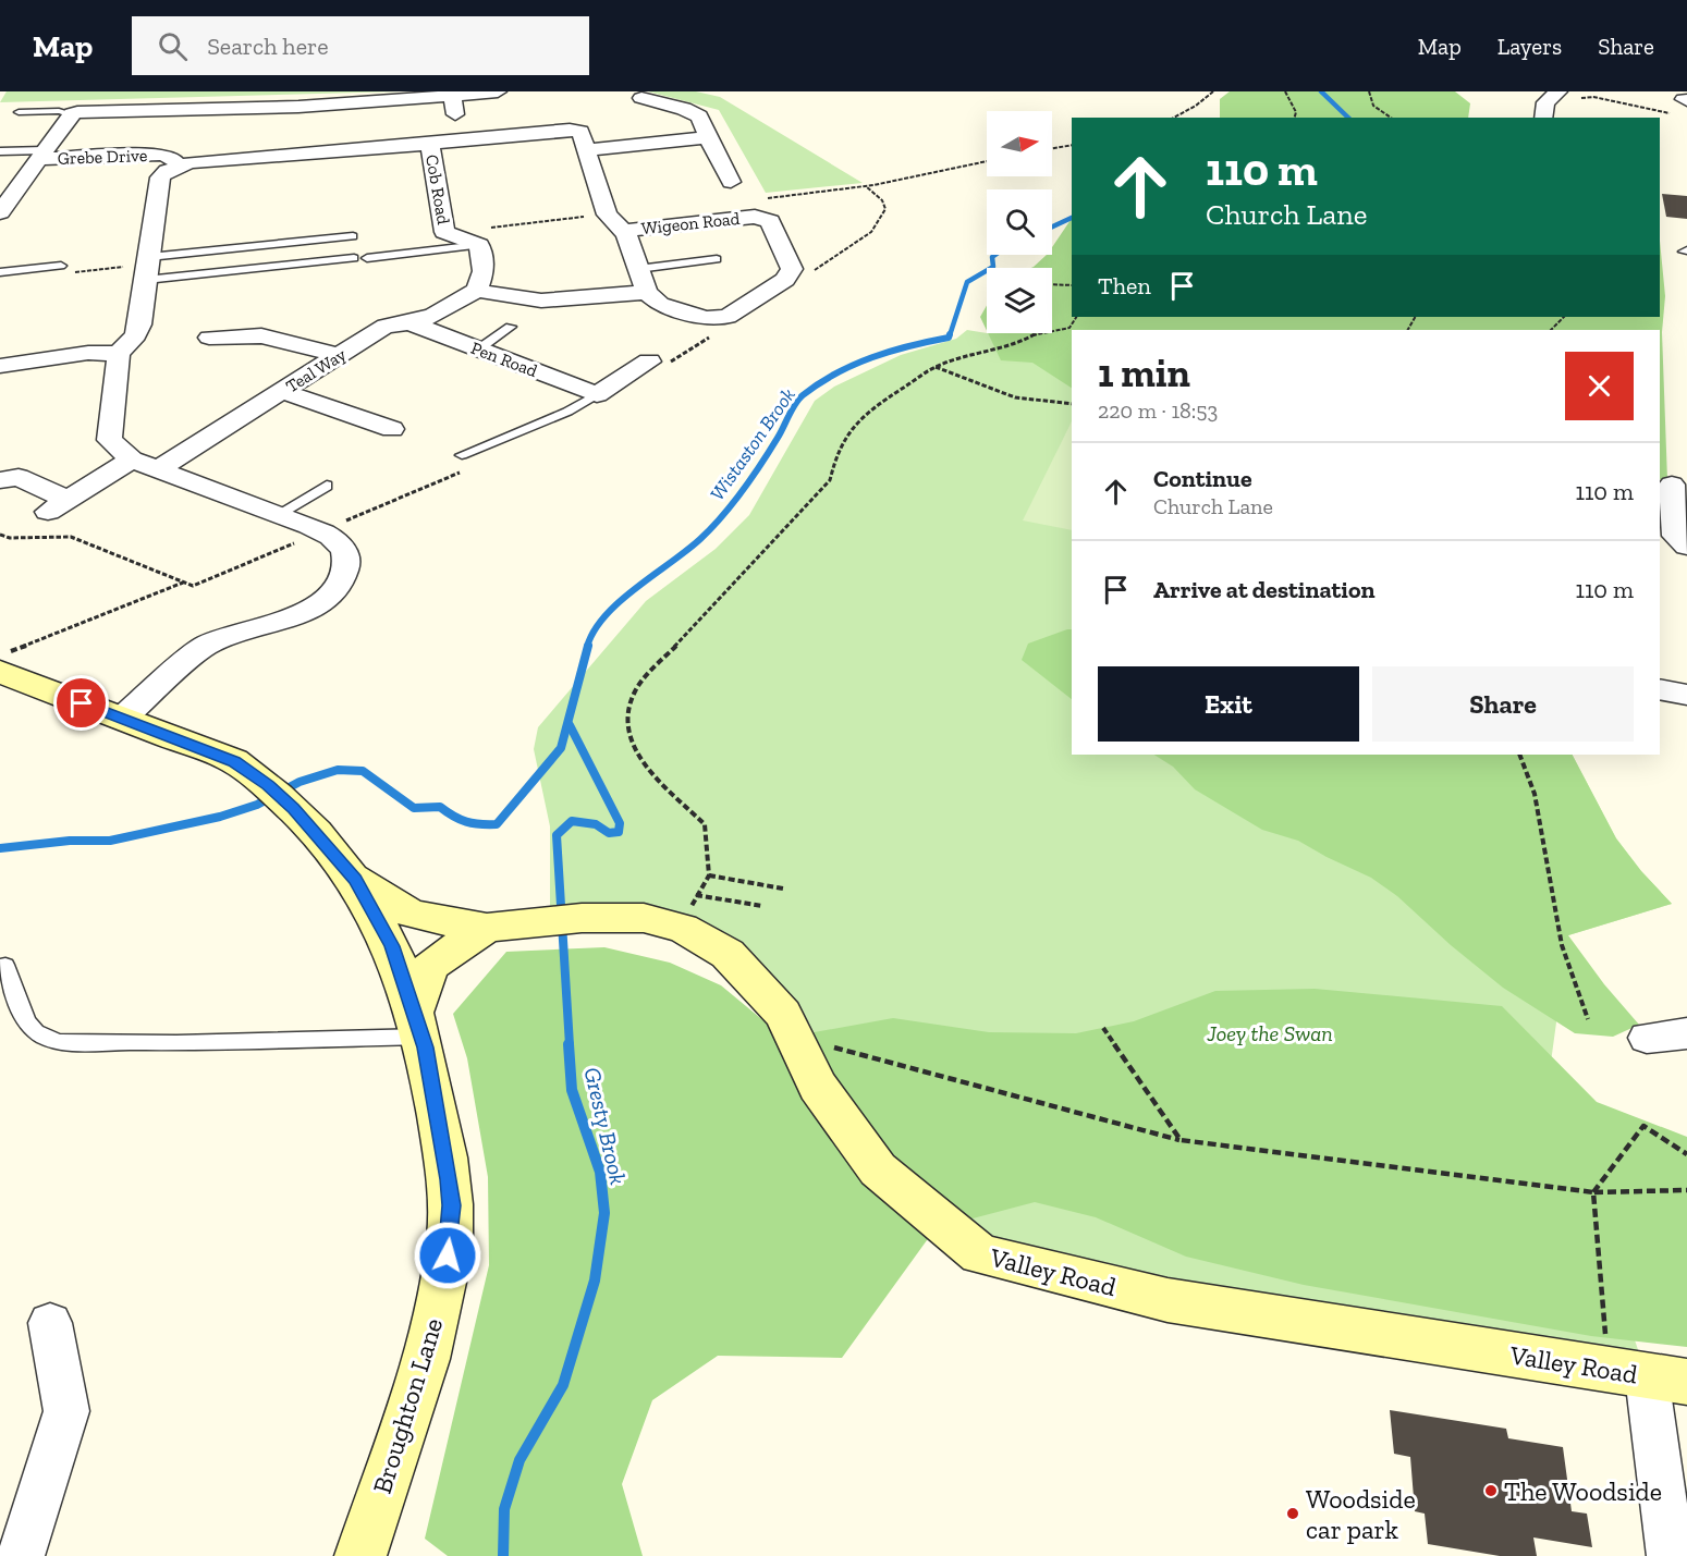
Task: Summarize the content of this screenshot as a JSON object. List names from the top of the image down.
{
  "streets": {
    "street": [
      "Grebe Drive",
      "Cob Road",
      "Wigeon Road",
      "Pen Road",
      "Teal Way",
      "Valley Road",
      "Broughton Lane"
    ]
  },
  "crossings": [
    ["Pen Road", "Teal Way"],
    ["Valley Road", "Broughton Lane"]
  ],
  "water": ["Wistaston Brook", "Gresty Brook"],
  "parks": ["Joey the Swan"],
  "places": ["The Woodside", "Woodside car park"],
  "north": "right",
  "page": {
    "header": "Map",
    "search": "Search here",
    "nav": ["Map", "Layers", "Share"],
    "turn": ["110 m", "Church Lane"],
    "then": "Then",
    "heading": ["1 min", "220 m · 18:53"],
    "list": [
      {
        "name": "Continue",
        "note": "Church Lane",
        "value": "110 m"
      },
      {
        "name": "Arrive at destination",
        "value": "110 m"
      }
    ],
    "buttons": ["Exit", "Share"]
  }
}
